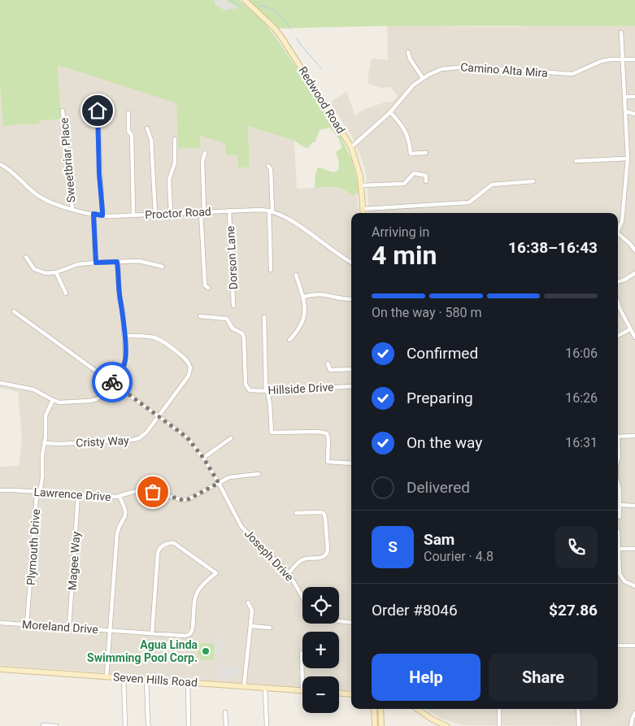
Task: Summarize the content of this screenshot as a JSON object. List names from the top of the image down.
{
  "streets": {
    "street": [
      "Camino Alta Mira",
      "Redwood Road",
      "Sweetbriar Place",
      "Proctor Road",
      "Dorson Lane",
      "Hillside Drive",
      "Cristy Way",
      "Lawrence Drive",
      "Plymouth Drive",
      "Joseph Drive",
      "Magee Way",
      "Moreland Drive",
      "Seven Hills Road"
    ]
  },
  "crossings": [
    ["Camino Alta Mira", "Redwood Road"],
    ["Sweetbriar Place", "Proctor Road"],
    ["Proctor Road", "Dorson Lane"],
    ["Cristy Way", "Plymouth Drive"],
    ["Cristy Way", "Joseph Drive"],
    ["Lawrence Drive", "Plymouth Drive"],
    ["Lawrence Drive", "Joseph Drive"],
    ["Lawrence Drive", "Magee Way"],
    ["Plymouth Drive", "Moreland Drive"],
    ["Magee Way", "Moreland Drive"]
  ],
  "places": ["Agua Linda Swimming Pool Corp."],
  "page": {
    "heading": ["4 min", "Arriving in", "16:38–16:43"],
    "panel": [
      "Sam",
      "Courier · 4.8",
      "Order #8046",
      "$27.86"
    ],
    "bar": "On the way · 580 m",
    "list": [
      ["Confirmed", "16:06"],
      ["Preparing", "16:26"],
      ["On the way", "16:31"],
      "Delivered"
    ],
    "round": "S",
    "map_buttons": ["+", "−"],
    "buttons": ["Help", "Share"]
  }
}
